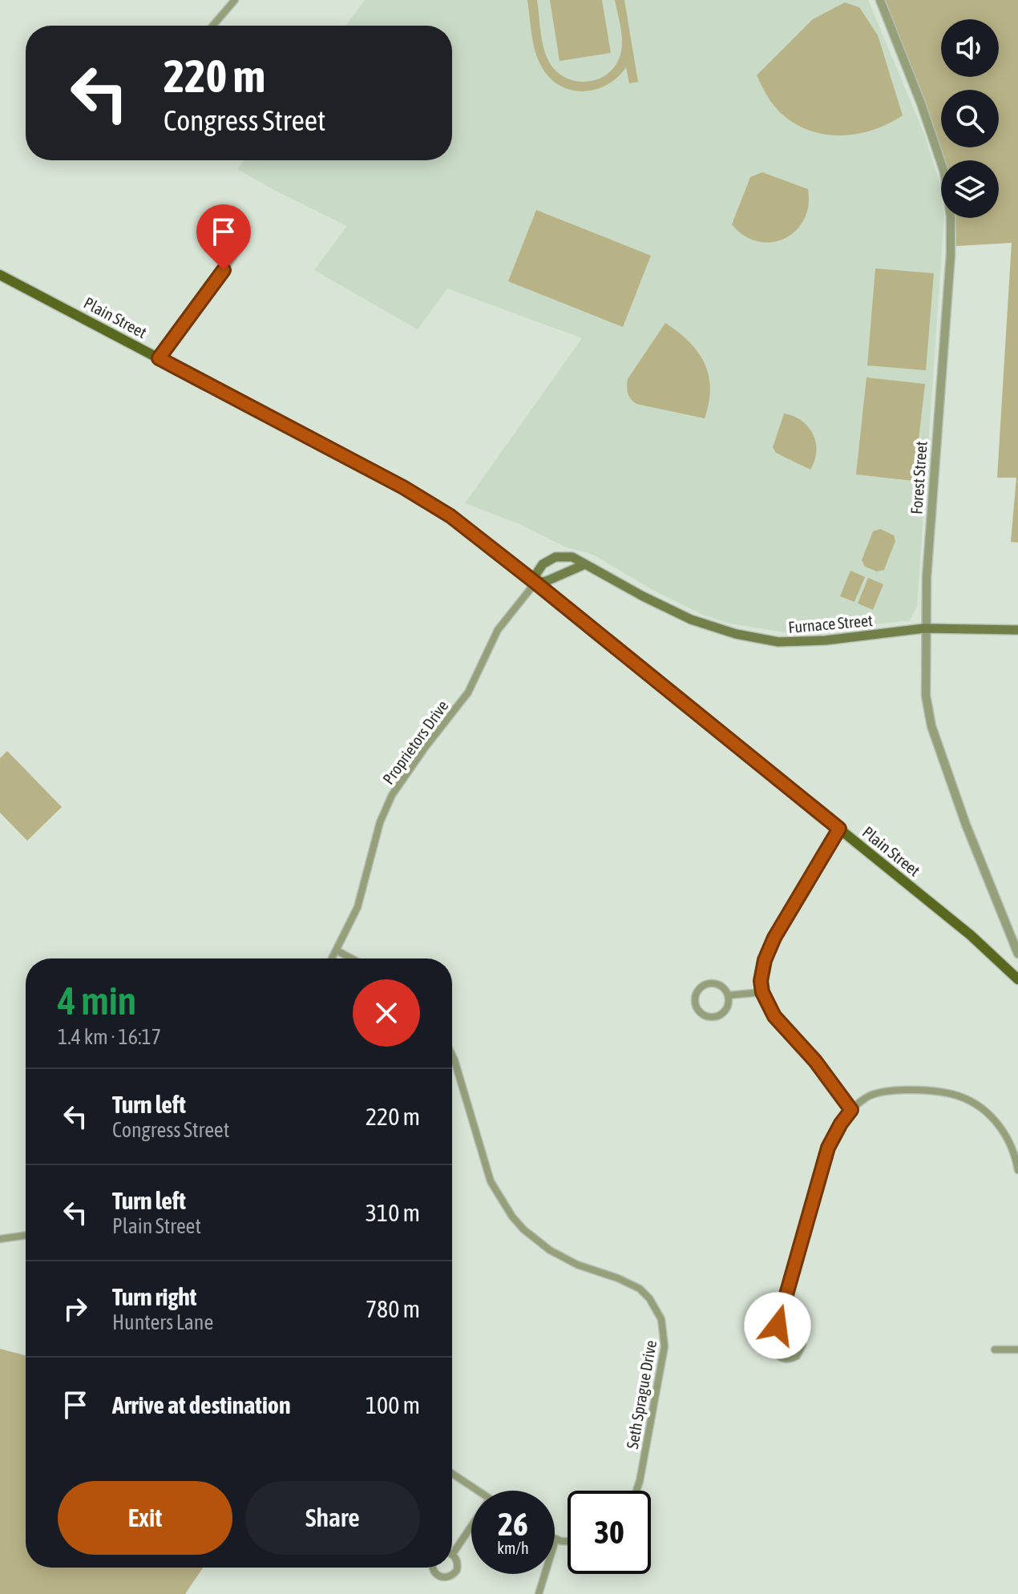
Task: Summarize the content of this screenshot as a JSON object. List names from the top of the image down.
{
  "streets": {
    "main road": ["Plain Street", "Furnace Street"],
    "street": ["Forest Street", "Proprietors Drive", "Seth Sprague Drive"]
  },
  "crossings": [
    ["Plain Street", "Furnace Street"],
    ["Plain Street", "Proprietors Drive"],
    ["Forest Street", "Furnace Street"],
    ["Furnace Street", "Proprietors Drive"]
  ],
  "page": {
    "turn": ["220 m", "Congress Street"],
    "heading": ["4 min", "1.4 km · 16:17"],
    "list": [
      {
        "name": "Turn left",
        "note": "Congress Street",
        "value": "220 m"
      },
      {
        "name": "Turn left",
        "note": "Plain Street",
        "value": "310 m"
      },
      {
        "name": "Turn right",
        "note": "Hunters Lane",
        "value": "780 m"
      },
      {
        "name": "Arrive at destination",
        "value": "100 m"
      }
    ],
    "buttons": ["Exit", "Share"],
    "speed": "26 km/h",
    "limit": "30"
  }
}
